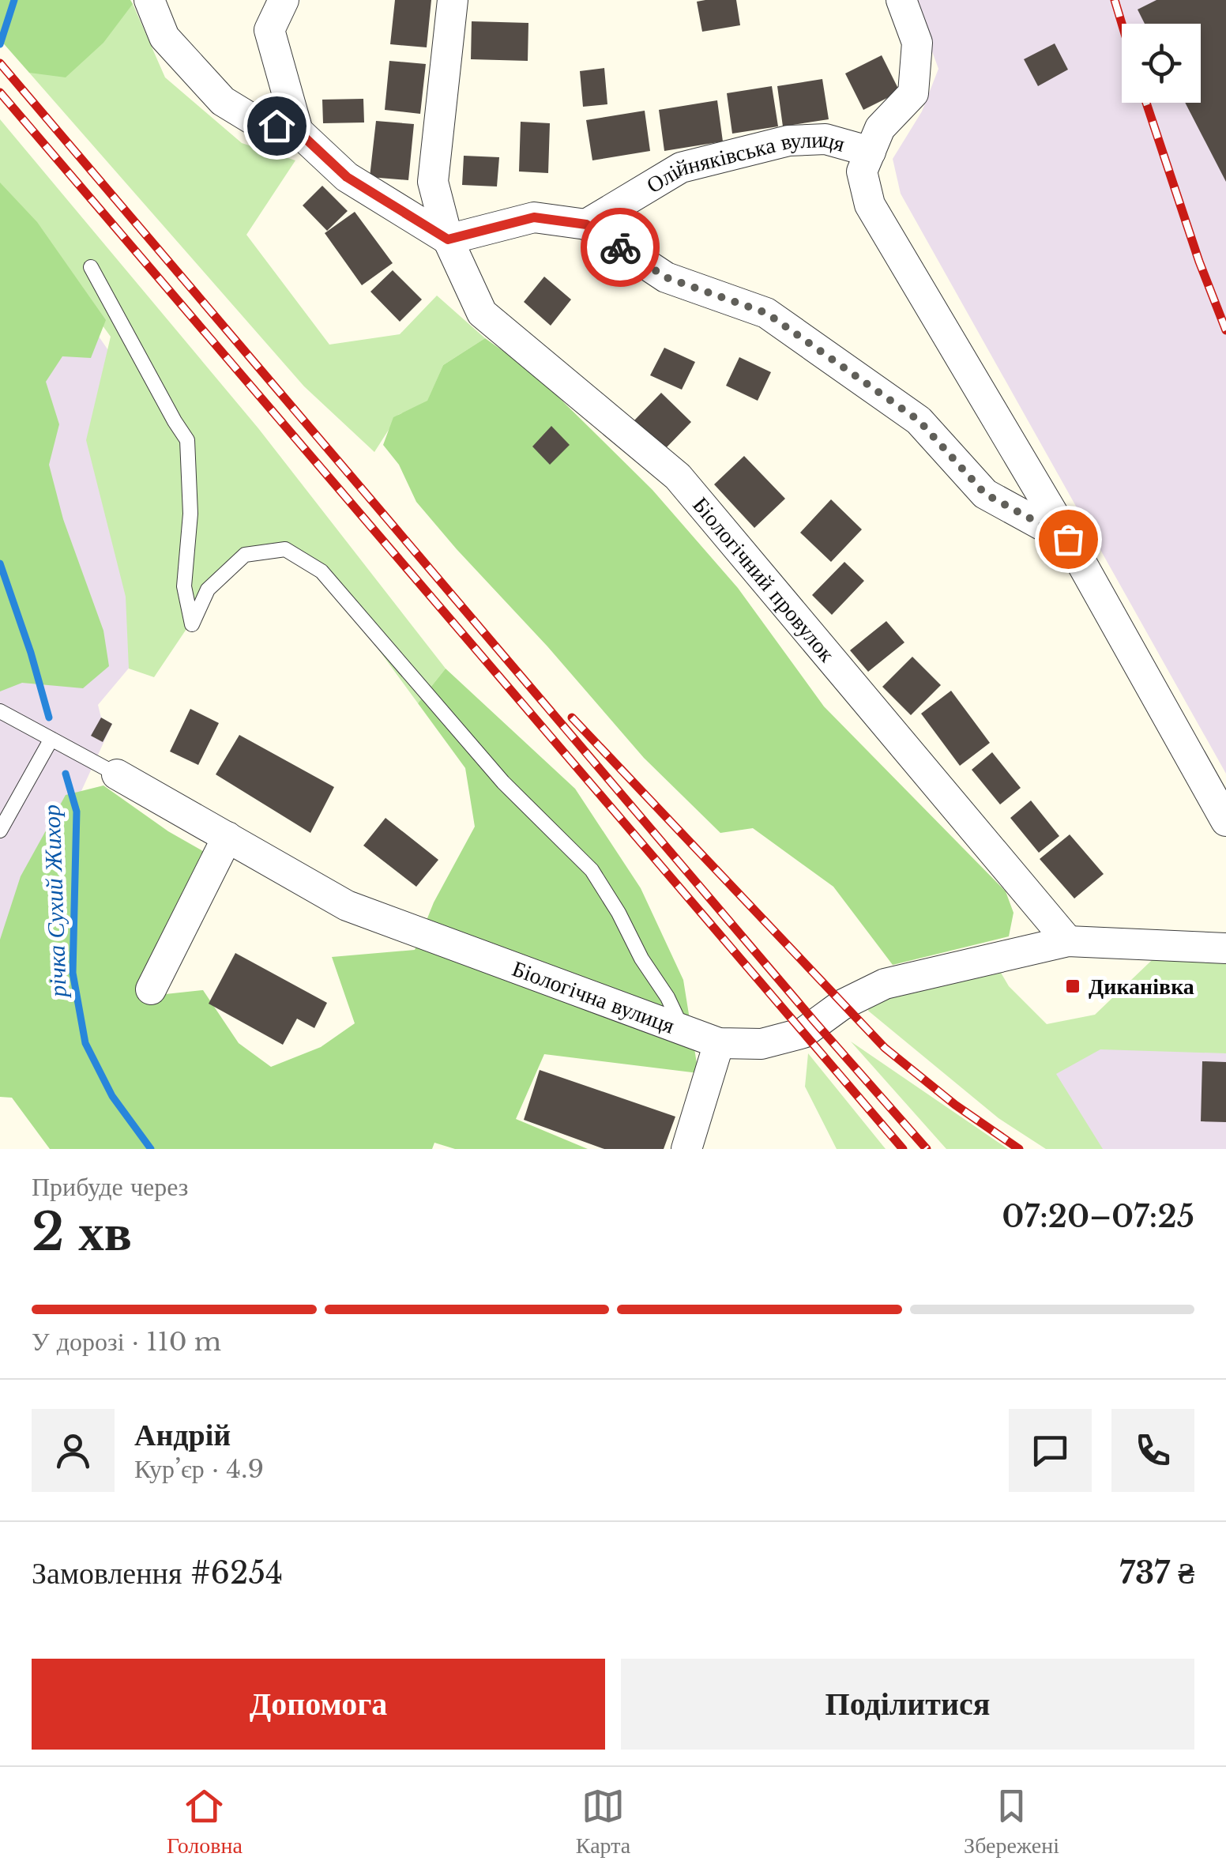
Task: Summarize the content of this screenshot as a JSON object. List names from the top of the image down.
{
  "streets": {
    "street": ["Олійняківська вулиця", "Біологічний провулок", "Біологічна вулиця"]
  },
  "crossings": [
    ["Біологічний провулок", "Біологічна вулиця"]
  ],
  "water": ["річка Сухий Жихор"],
  "places": {
    "transit": ["Диканівка"]
  },
  "page": {
    "heading": ["2 хв", "Прибуде через", "07:20–07:25"],
    "panel": [
      "Андрій",
      "Кур’єр · 4.9",
      "Замовлення #6254",
      "737 ₴"
    ],
    "bar": "У дорозі · 110 m",
    "buttons": ["Допомога", "Поділитися"],
    "tabs": ["Головна", "Карта", "Збережені"]
  }
}
